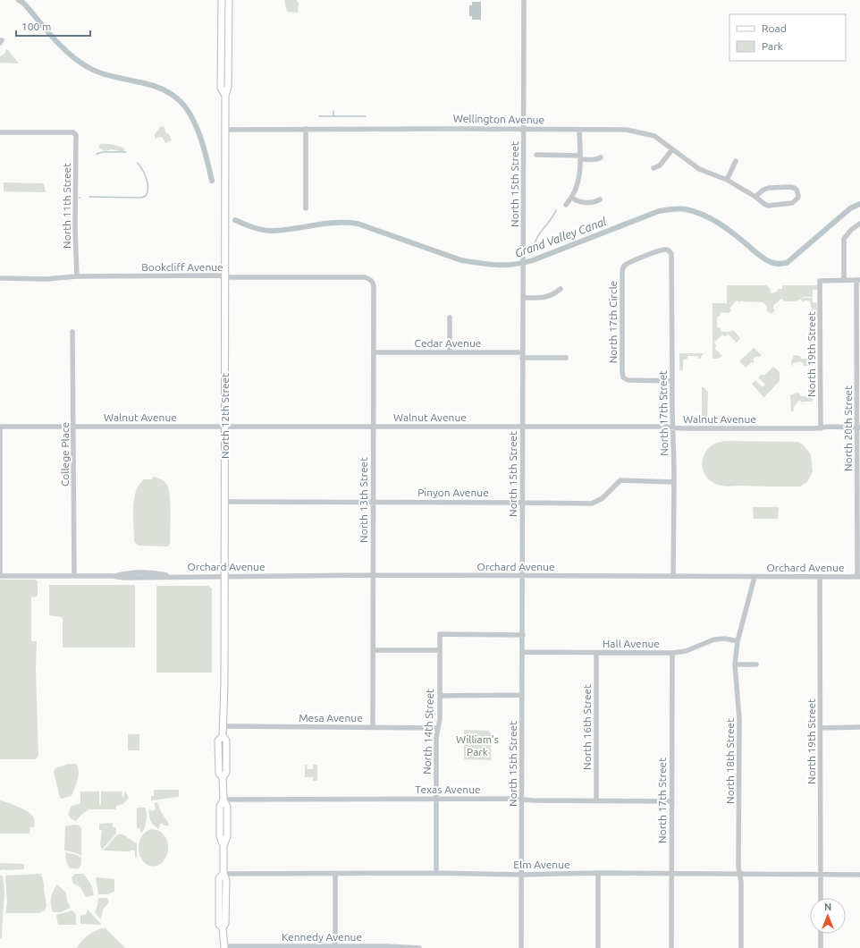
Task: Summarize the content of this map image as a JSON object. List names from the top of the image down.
{
  "streets": {
    "main road": ["North 12th Street"],
    "street": [
      "Wellington Avenue",
      "North 15th Street",
      "North 11th Street",
      "Bookcliff Avenue",
      "North 17th Circle",
      "Cedar Avenue",
      "North 19th Street",
      "North 17th Street",
      "Walnut Avenue",
      "North 20th Street",
      "College Place",
      "Pinyon Avenue",
      "North 13th Street",
      "Orchard Avenue",
      "Hall Avenue",
      "Mesa Avenue",
      "North 16th Street",
      "North 14th Street",
      "North 18th Street",
      "Texas Avenue",
      "Elm Avenue",
      "Kennedy Avenue"
    ]
  },
  "crossings": [
    ["Wellington Avenue", "North 15th Street"],
    ["Wellington Avenue", "North 12th Street"],
    ["North 15th Street", "Cedar Avenue"],
    ["North 15th Street", "Walnut Avenue"],
    ["North 15th Street", "Pinyon Avenue"],
    ["North 15th Street", "Orchard Avenue"],
    ["North 15th Street", "Hall Avenue"],
    ["North 15th Street", "North 14th Street"],
    ["North 15th Street", "Texas Avenue"],
    ["North 15th Street", "Elm Avenue"],
    ["North 11th Street", "Bookcliff Avenue"],
    ["Bookcliff Avenue", "North 12th Street"],
    ["Bookcliff Avenue", "North 13th Street"],
    ["North 17th Circle", "North 17th Street"],
    ["Cedar Avenue", "North 13th Street"],
    ["North 19th Street", "Walnut Avenue"],
    ["North 19th Street", "Orchard Avenue"],
    ["North 19th Street", "Elm Avenue"],
    ["North 17th Street", "Walnut Avenue"],
    ["North 17th Street", "Pinyon Avenue"],
    ["North 17th Street", "Orchard Avenue"],
    ["North 17th Street", "Hall Avenue"],
    ["North 17th Street", "Texas Avenue"],
    ["North 17th Street", "Elm Avenue"],
    ["North 12th Street", "Walnut Avenue"],
    ["North 12th Street", "Pinyon Avenue"],
    ["North 12th Street", "Orchard Avenue"],
    ["North 12th Street", "Mesa Avenue"],
    ["North 12th Street", "Texas Avenue"],
    ["North 12th Street", "Elm Avenue"],
    ["North 12th Street", "Kennedy Avenue"],
    ["Walnut Avenue", "North 20th Street"],
    ["Walnut Avenue", "College Place"],
    ["Walnut Avenue", "North 13th Street"],
    ["North 20th Street", "Orchard Avenue"],
    ["College Place", "Orchard Avenue"],
    ["Pinyon Avenue", "North 13th Street"],
    ["North 13th Street", "Orchard Avenue"],
    ["North 13th Street", "Mesa Avenue"],
    ["Orchard Avenue", "North 18th Street"],
    ["Hall Avenue", "North 16th Street"],
    ["Hall Avenue", "North 18th Street"],
    ["Mesa Avenue", "North 14th Street"],
    ["North 16th Street", "Texas Avenue"],
    ["North 14th Street", "Texas Avenue"],
    ["North 14th Street", "Elm Avenue"],
    ["North 18th Street", "Elm Avenue"]
  ],
  "water": ["Grand Valley Canal"],
  "parks": ["William's Park"],
  "legend": ["Road", "Park"],
  "scale_bar": "100 m",
  "north": "top"
}
